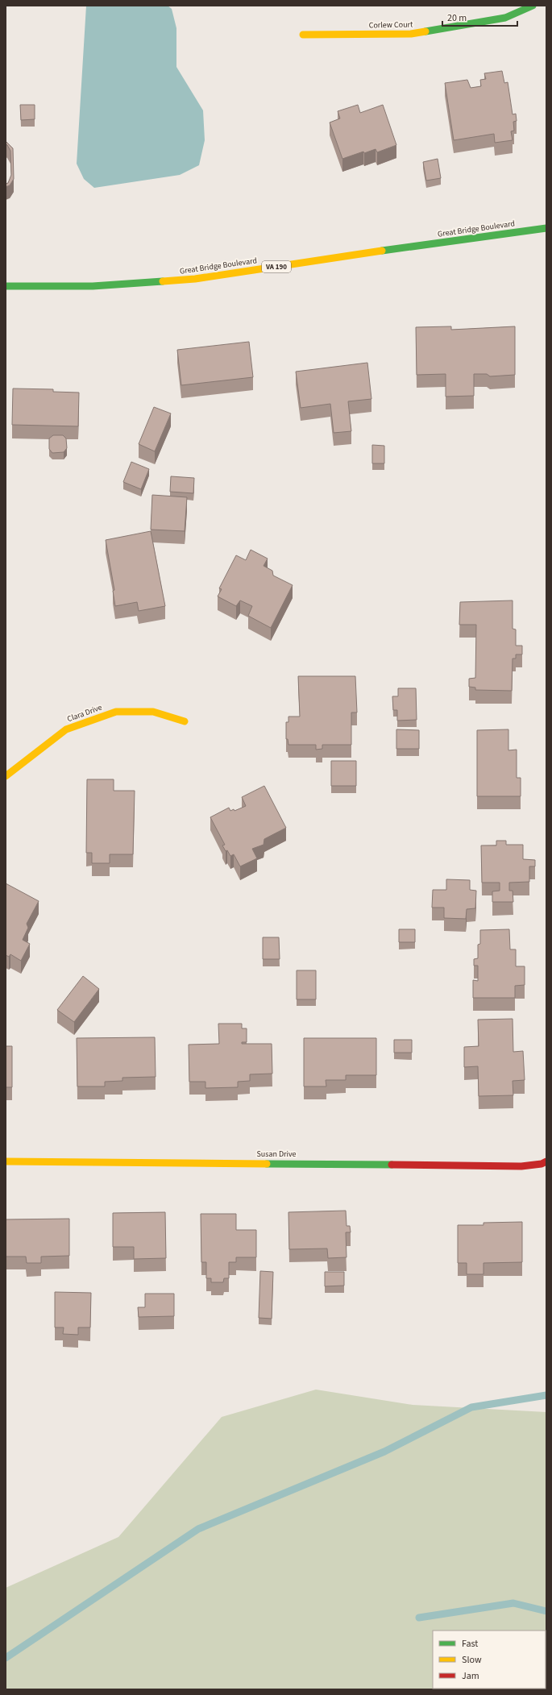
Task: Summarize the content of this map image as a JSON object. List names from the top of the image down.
{
  "streets": {
    "street": [
      "Corlew Court",
      "Great Bridge Boulevard",
      "VA 190",
      "Clara Drive",
      "Susan Drive"
    ]
  },
  "legend": ["Fast", "Slow", "Jam"],
  "scale_bar": "20 m"
}
